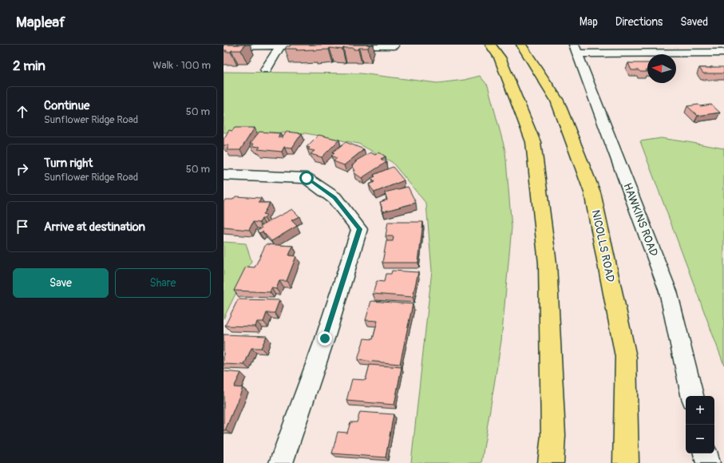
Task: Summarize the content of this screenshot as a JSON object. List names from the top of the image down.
{
  "streets": {
    "highway": ["NICOLLS ROAD"],
    "street": ["HAWKINS ROAD"]
  },
  "north": "left",
  "page": {
    "header": "Mapleaf",
    "nav": ["Map", "Directions", "Saved"],
    "heading": ["2 min", "Walk · 100 m"],
    "list": [
      ["Continue", "Sunflower Ridge Road", "50 m"],
      ["Turn right", "Sunflower Ridge Road", "50 m"],
      "Arrive at destination"
    ],
    "buttons": ["Save", "Share"],
    "map_buttons": ["+", "−"]
  }
}
